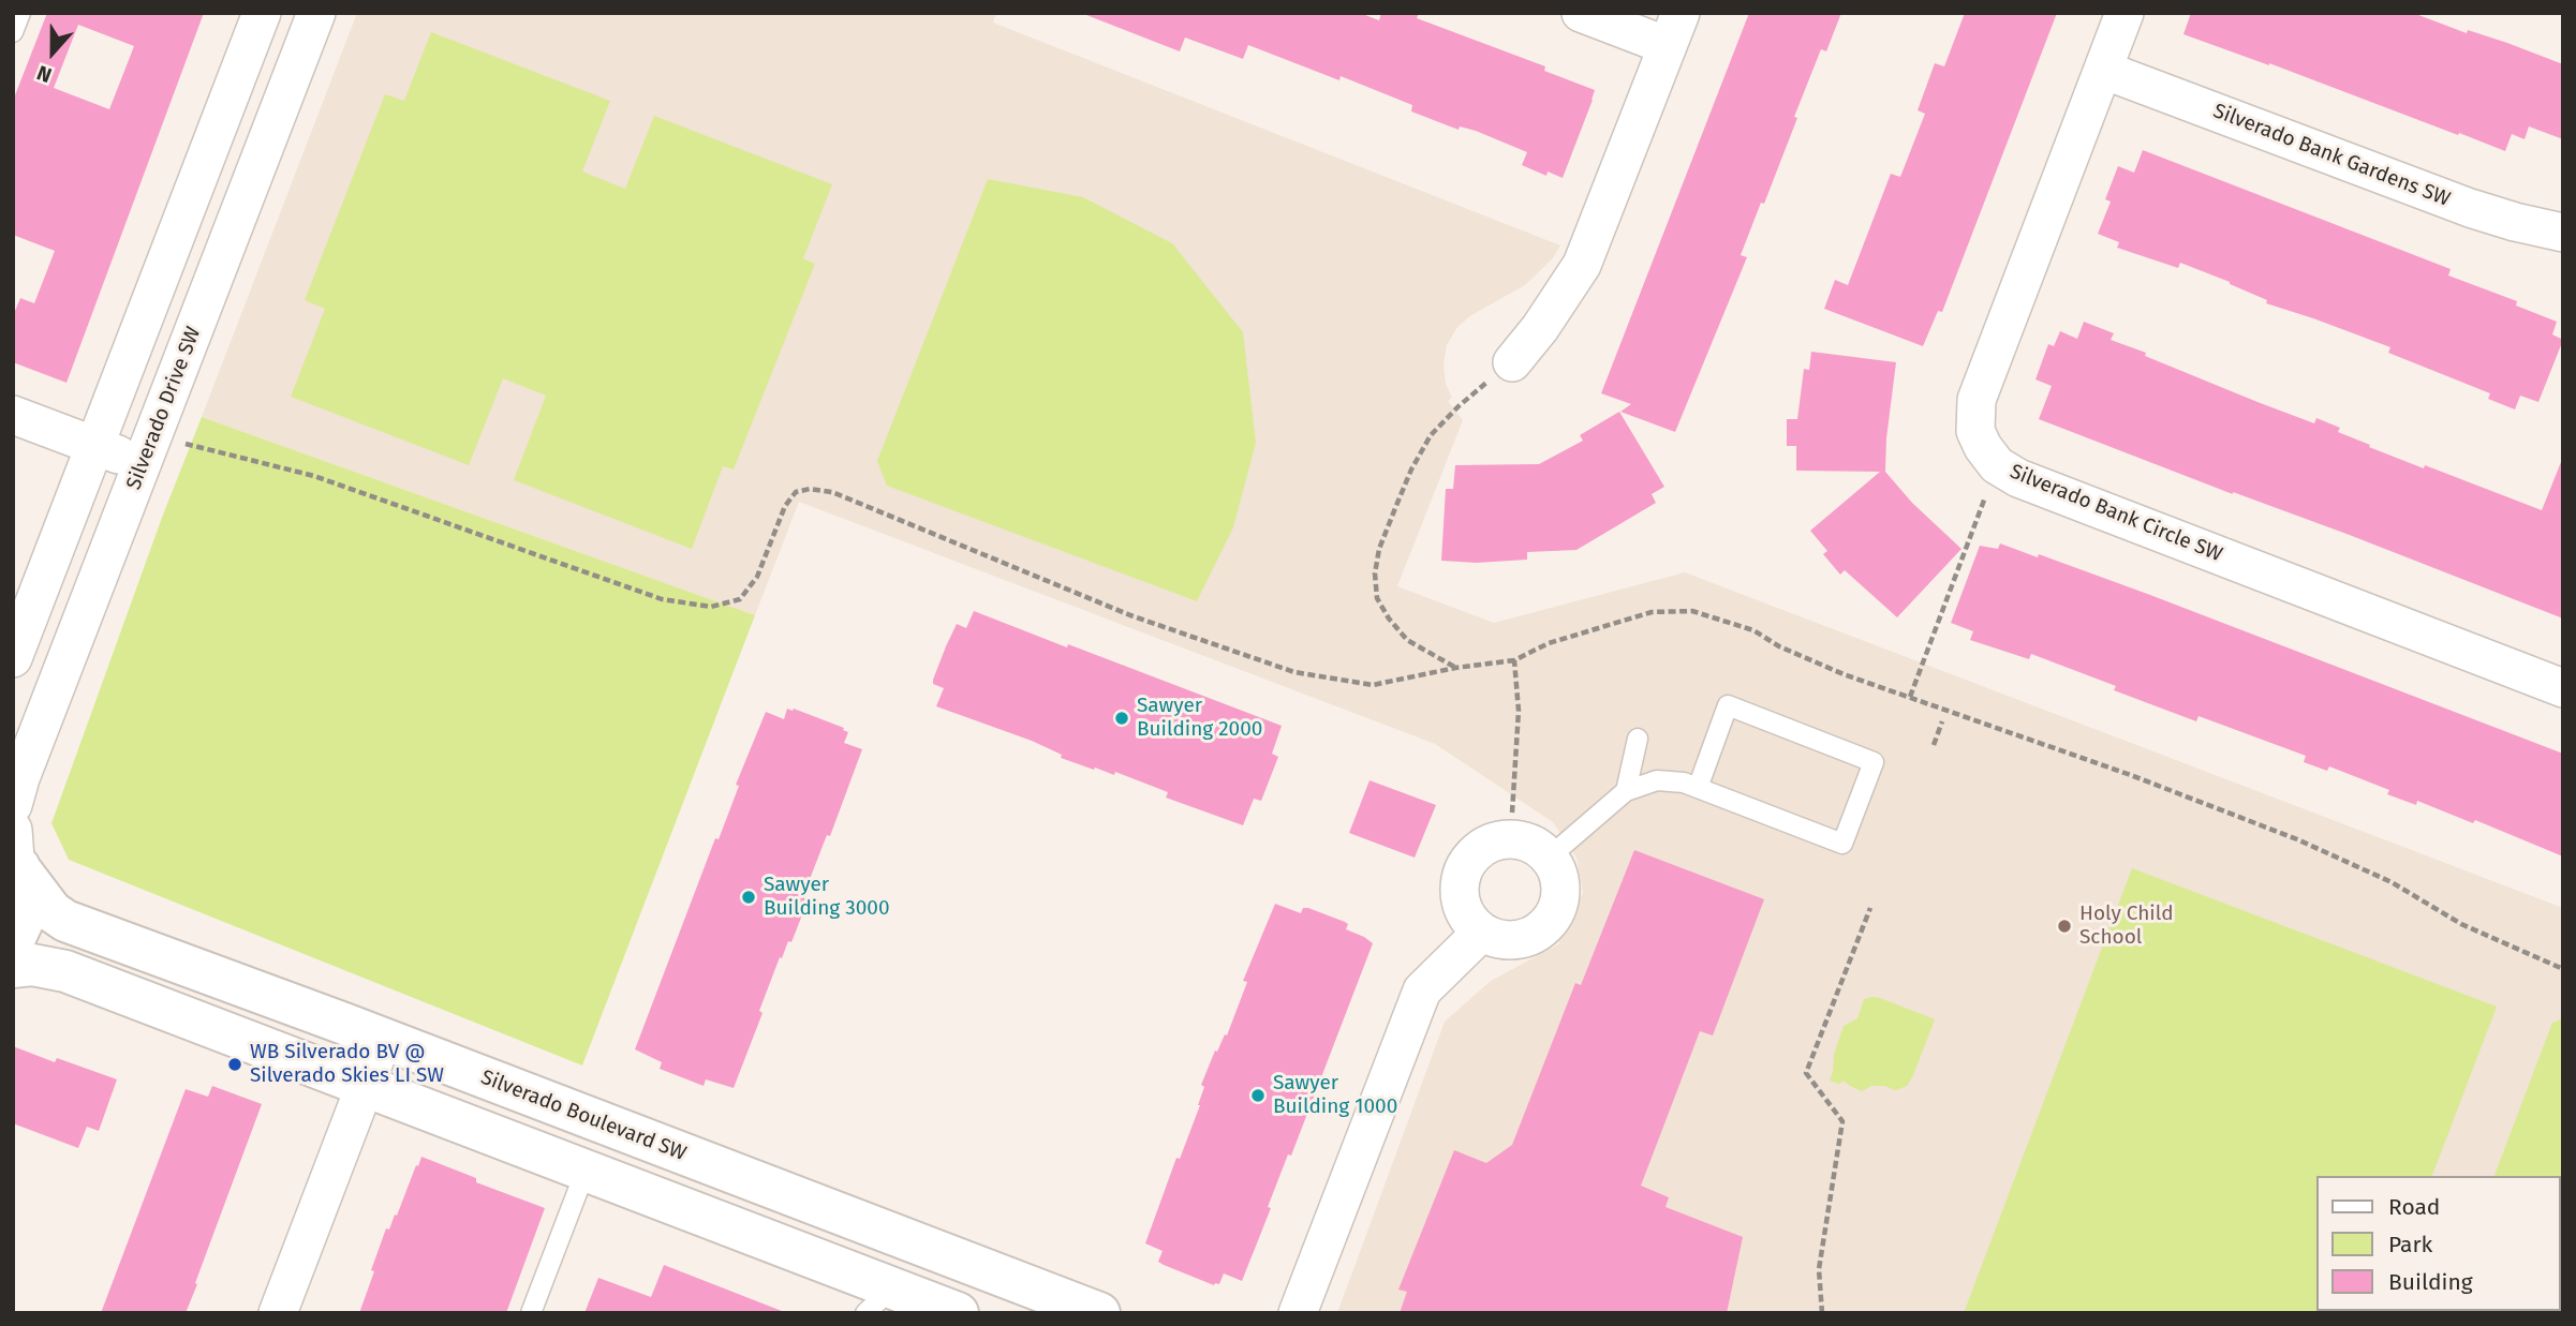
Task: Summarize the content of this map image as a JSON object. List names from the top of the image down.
{
  "streets": {
    "street": [
      "Silverado Bank Gardens SW",
      "Silverado Drive SW",
      "Silverado Bank Circle SW",
      "Silverado Boulevard SW"
    ]
  },
  "crossings": [
    ["Silverado Bank Gardens SW", "Silverado Bank Circle SW"]
  ],
  "places": [
    "Sawyer Building 2000",
    "Sawyer Building 3000",
    "Holy Child School",
    "WB Silverado BV @ Silverado Skies LI SW",
    "Sawyer Building 1000"
  ],
  "legend": ["Road", "Park", "Building"],
  "north": "bottom"
}
